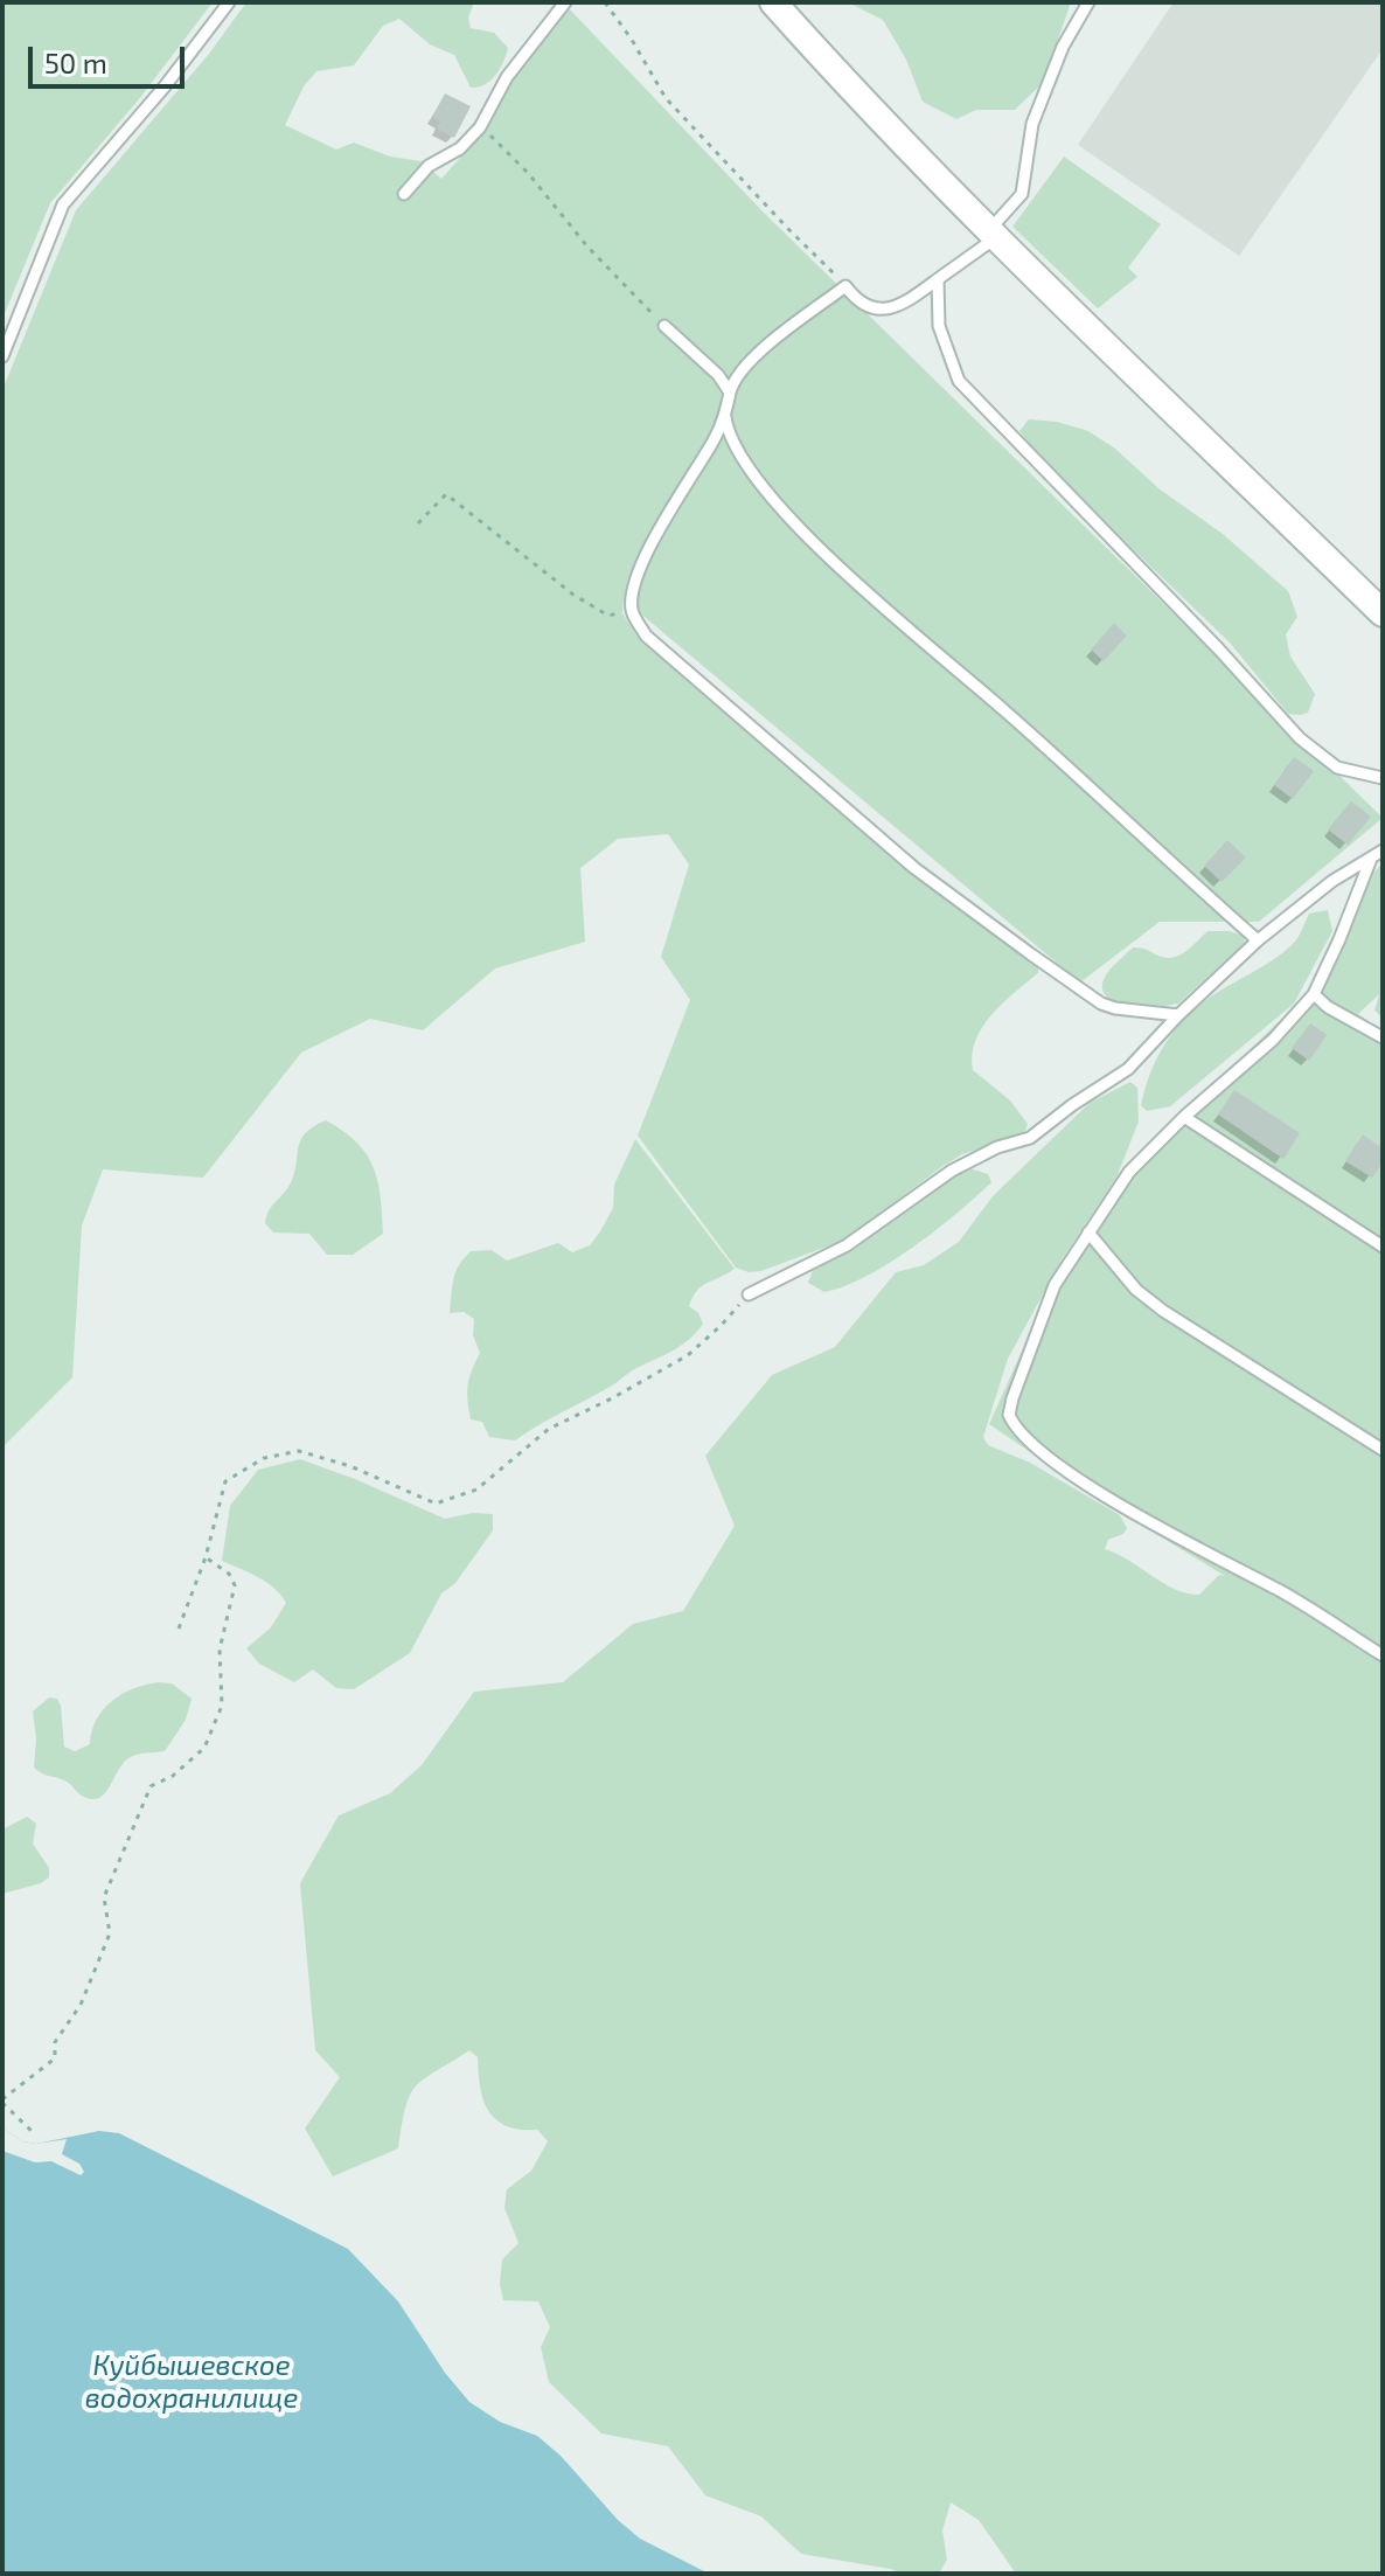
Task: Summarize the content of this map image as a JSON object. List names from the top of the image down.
{
  "water": ["Куйбышевское водохранилище"],
  "scale_bar": "50 m"
}
